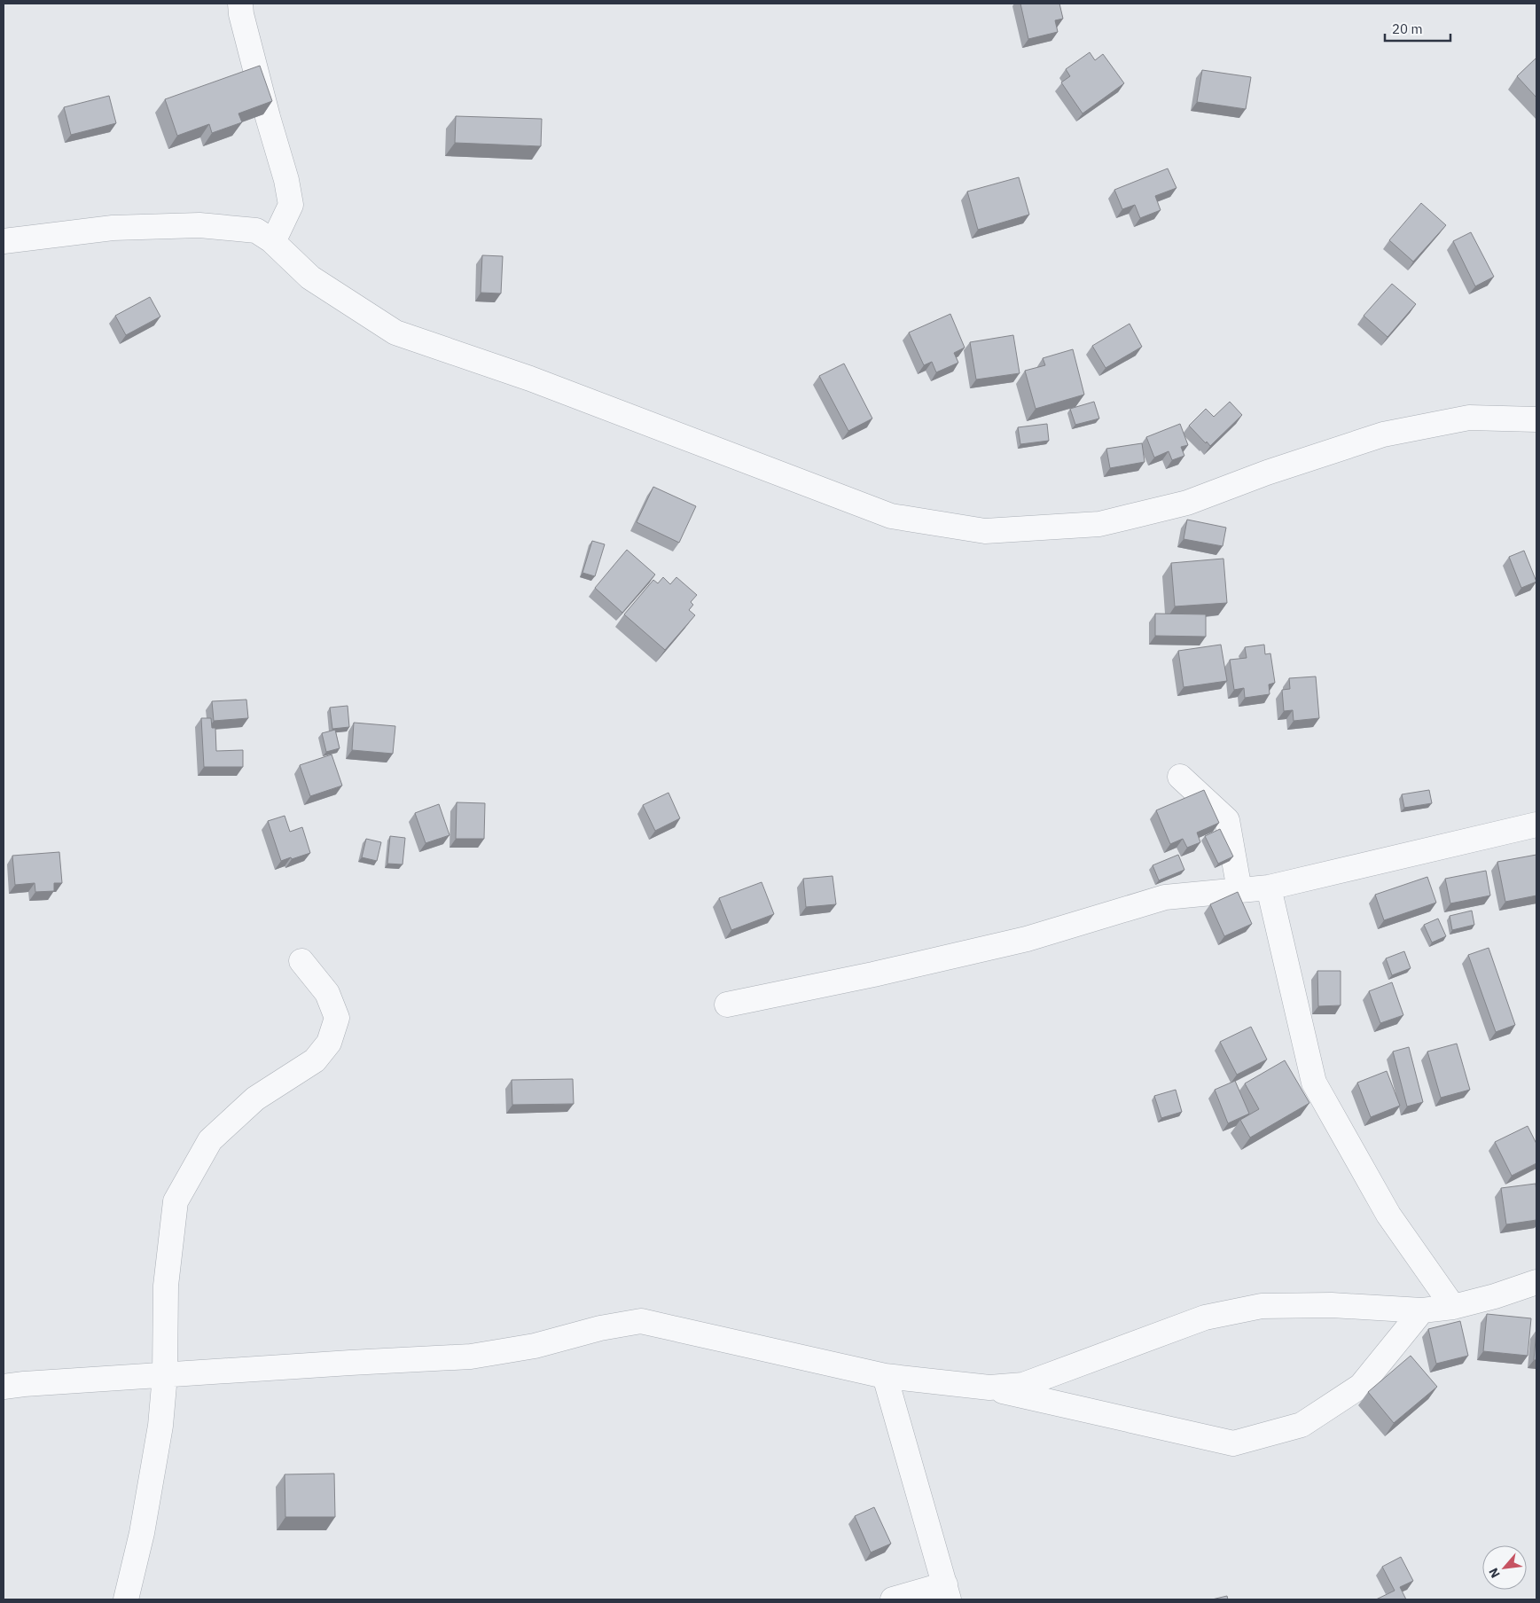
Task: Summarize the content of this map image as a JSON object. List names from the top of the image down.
{
  "scale_bar": "20 m",
  "north": "bottom left"
}
